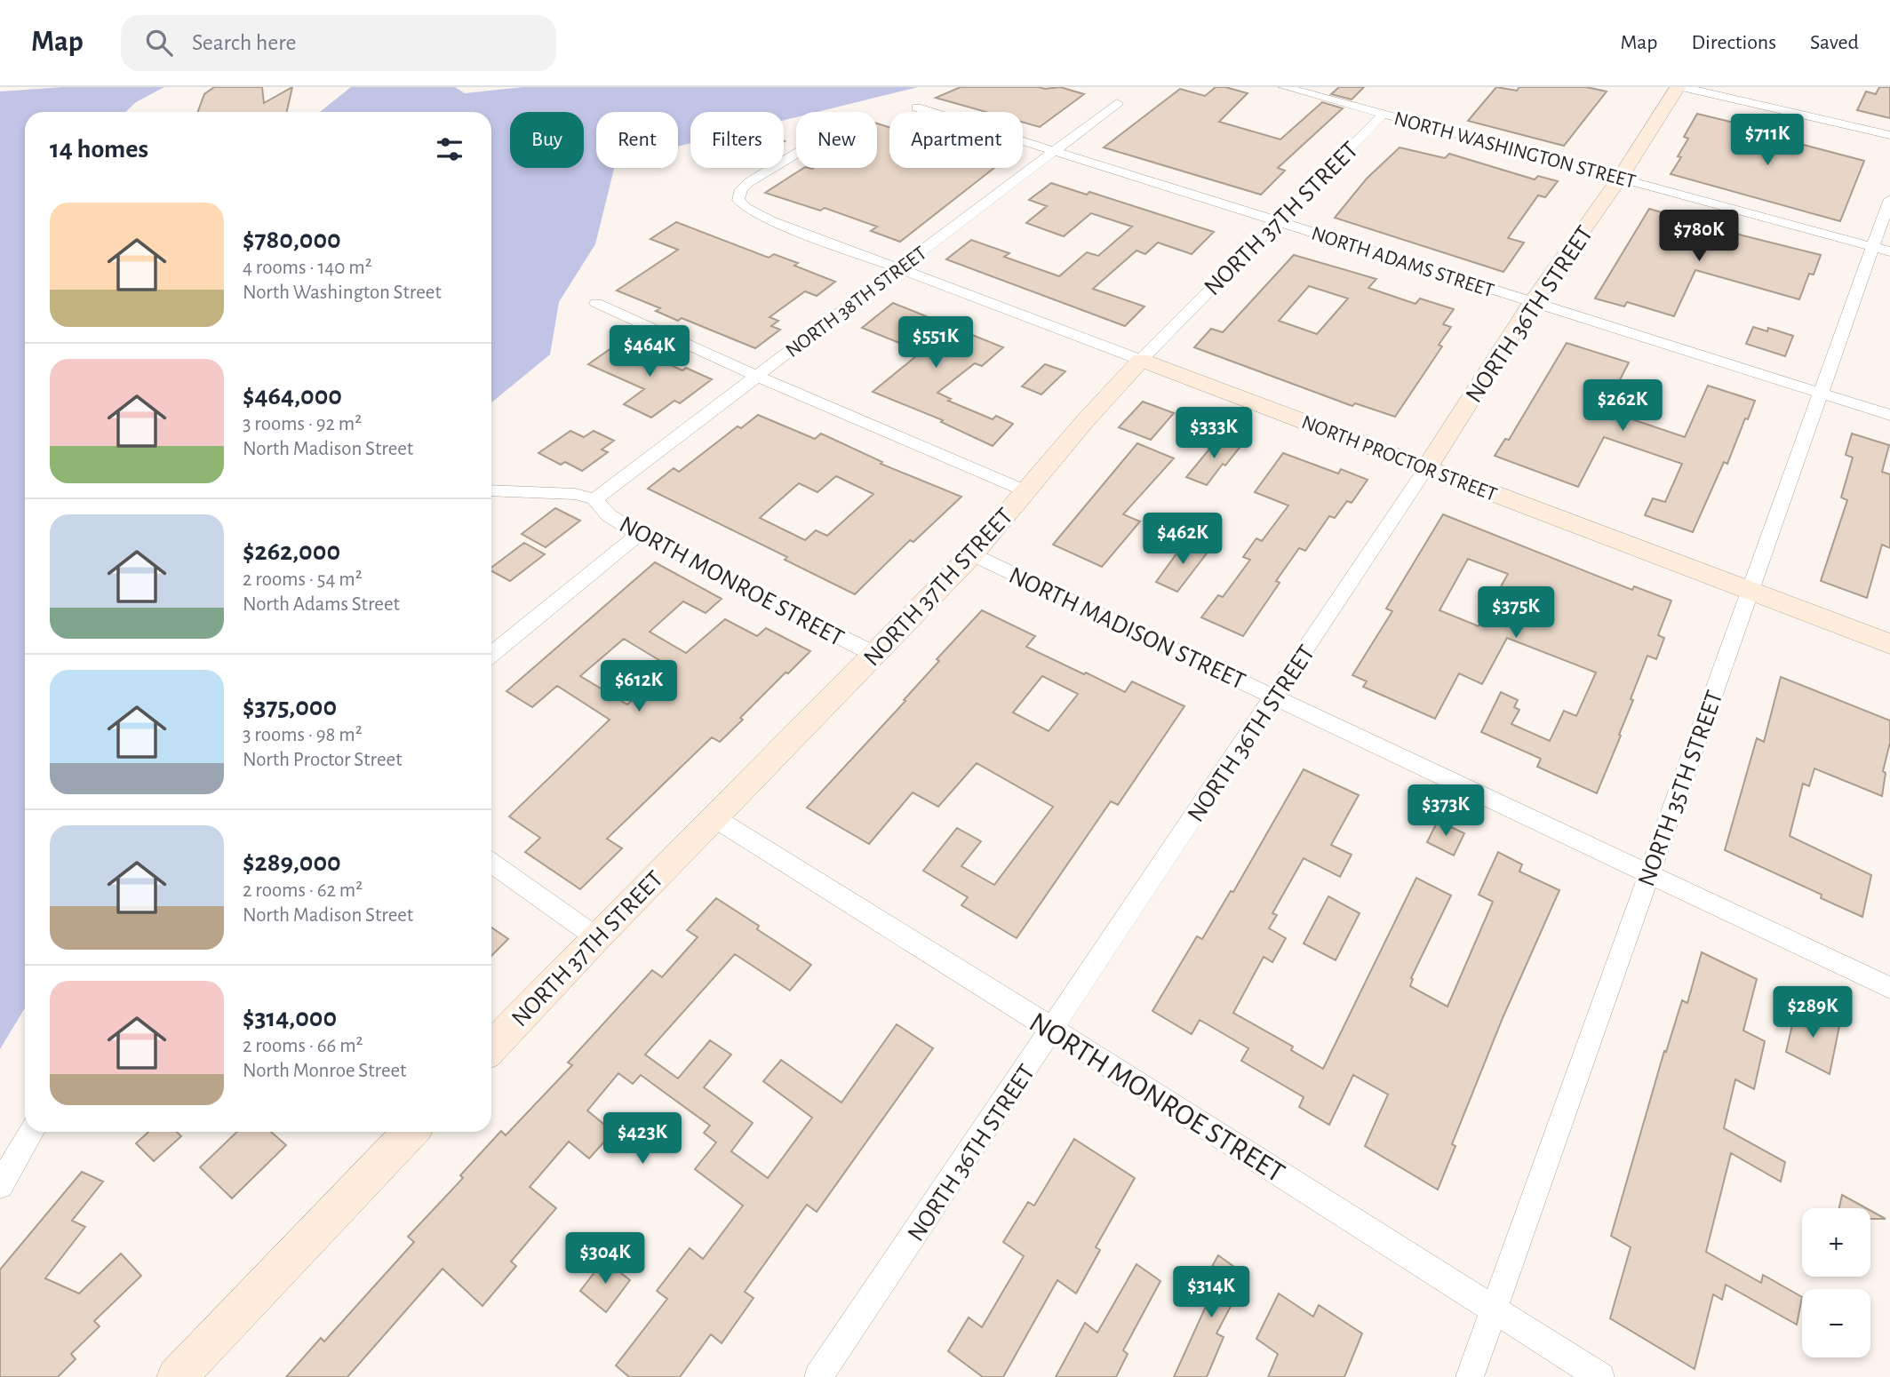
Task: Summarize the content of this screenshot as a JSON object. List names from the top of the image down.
{
  "streets": {
    "street": [
      "NORTH WASHINGTON STREET",
      "NORTH 37TH STREET",
      "NORTH ADAMS STREET",
      "NORTH 38TH STREET",
      "NORTH 36TH STREET",
      "NORTH PROCTOR STREET",
      "NORTH MONROE STREET",
      "NORTH MADISON STREET",
      "NORTH 35TH STREET"
    ]
  },
  "crossings": [
    ["NORTH WASHINGTON STREET", "NORTH 37TH STREET"],
    ["NORTH WASHINGTON STREET", "NORTH 36TH STREET"],
    ["NORTH WASHINGTON STREET", "NORTH 35TH STREET"],
    ["NORTH 37TH STREET", "NORTH ADAMS STREET"],
    ["NORTH 37TH STREET", "NORTH PROCTOR STREET"],
    ["NORTH 37TH STREET", "NORTH MONROE STREET"],
    ["NORTH 37TH STREET", "NORTH MADISON STREET"],
    ["NORTH ADAMS STREET", "NORTH 38TH STREET"],
    ["NORTH ADAMS STREET", "NORTH 36TH STREET"],
    ["NORTH ADAMS STREET", "NORTH 35TH STREET"],
    ["NORTH 38TH STREET", "NORTH PROCTOR STREET"],
    ["NORTH 38TH STREET", "NORTH MONROE STREET"],
    ["NORTH 36TH STREET", "NORTH PROCTOR STREET"],
    ["NORTH 36TH STREET", "NORTH MONROE STREET"],
    ["NORTH 36TH STREET", "NORTH MADISON STREET"],
    ["NORTH PROCTOR STREET", "NORTH 35TH STREET"],
    ["NORTH MONROE STREET", "NORTH 35TH STREET"],
    ["NORTH MADISON STREET", "NORTH 35TH STREET"]
  ],
  "page": {
    "header": "Map",
    "search": "Search here",
    "nav": ["Map", "Directions", "Saved"],
    "chip": [
      "Buy",
      "Rent",
      "Filters",
      "New",
      "Apartment"
    ],
    "heading": "14 homes",
    "price": [
      "$711K",
      "$780K",
      "$551K",
      "$464K",
      "$262K",
      "$333K",
      "$462K",
      "$375K",
      "$612K",
      "$373K",
      "$289K",
      "$423K",
      "$304K",
      "$314K"
    ],
    "list": [
      {
        "name": "$780,000",
        "note": "4 rooms · 140 m² · North Washington Street"
      },
      {
        "name": "$464,000",
        "note": "3 rooms · 92 m² · North Madison Street"
      },
      {
        "name": "$262,000",
        "note": "2 rooms · 54 m² · North Adams Street"
      },
      {
        "name": "$375,000",
        "note": "3 rooms · 98 m² · North Proctor Street"
      },
      {
        "name": "$289,000",
        "note": "2 rooms · 62 m² · North Madison Street"
      },
      {
        "name": "$314,000",
        "note": "2 rooms · 66 m² · North Monroe Street"
      }
    ],
    "map_buttons": ["+", "−"]
  }
}
